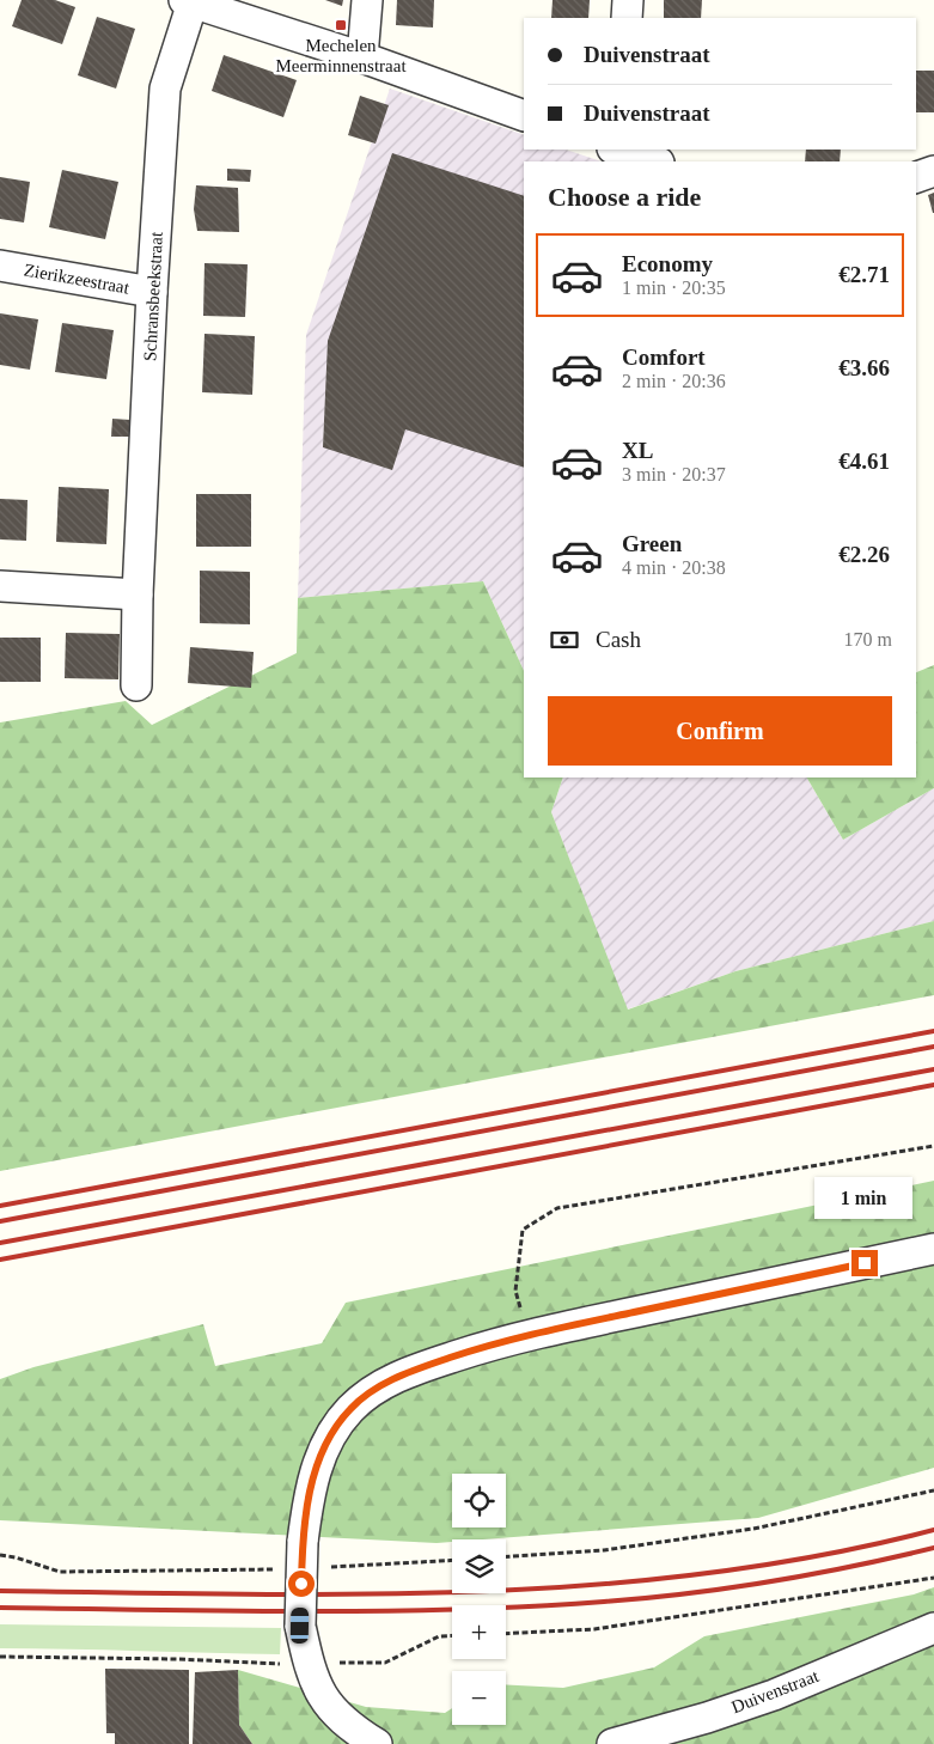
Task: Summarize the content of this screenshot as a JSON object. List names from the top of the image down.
{
  "streets": {
    "street": ["Zierikzeestraat", "Schransbeekstraat", "Duivenstraat"]
  },
  "crossings": [
    ["Zierikzeestraat", "Schransbeekstraat"]
  ],
  "places": {
    "transit": ["Mechelen Meerminnenstraat"]
  },
  "page": {
    "banner": ["Duivenstraat", "Duivenstraat"],
    "heading": "Choose a ride",
    "list": [
      {
        "name": "Economy",
        "note": "1 min · 20:35",
        "value": "€2.71"
      },
      {
        "name": "Comfort",
        "note": "2 min · 20:36",
        "value": "€3.66"
      },
      {
        "name": "XL",
        "note": "3 min · 20:37",
        "value": "€4.61"
      },
      {
        "name": "Green",
        "note": "4 min · 20:38",
        "value": "€2.26"
      }
    ],
    "pay": ["Cash", "170 m"],
    "buttons": "Confirm",
    "bubble": "1 min",
    "map_buttons": ["+", "−"]
  }
}
